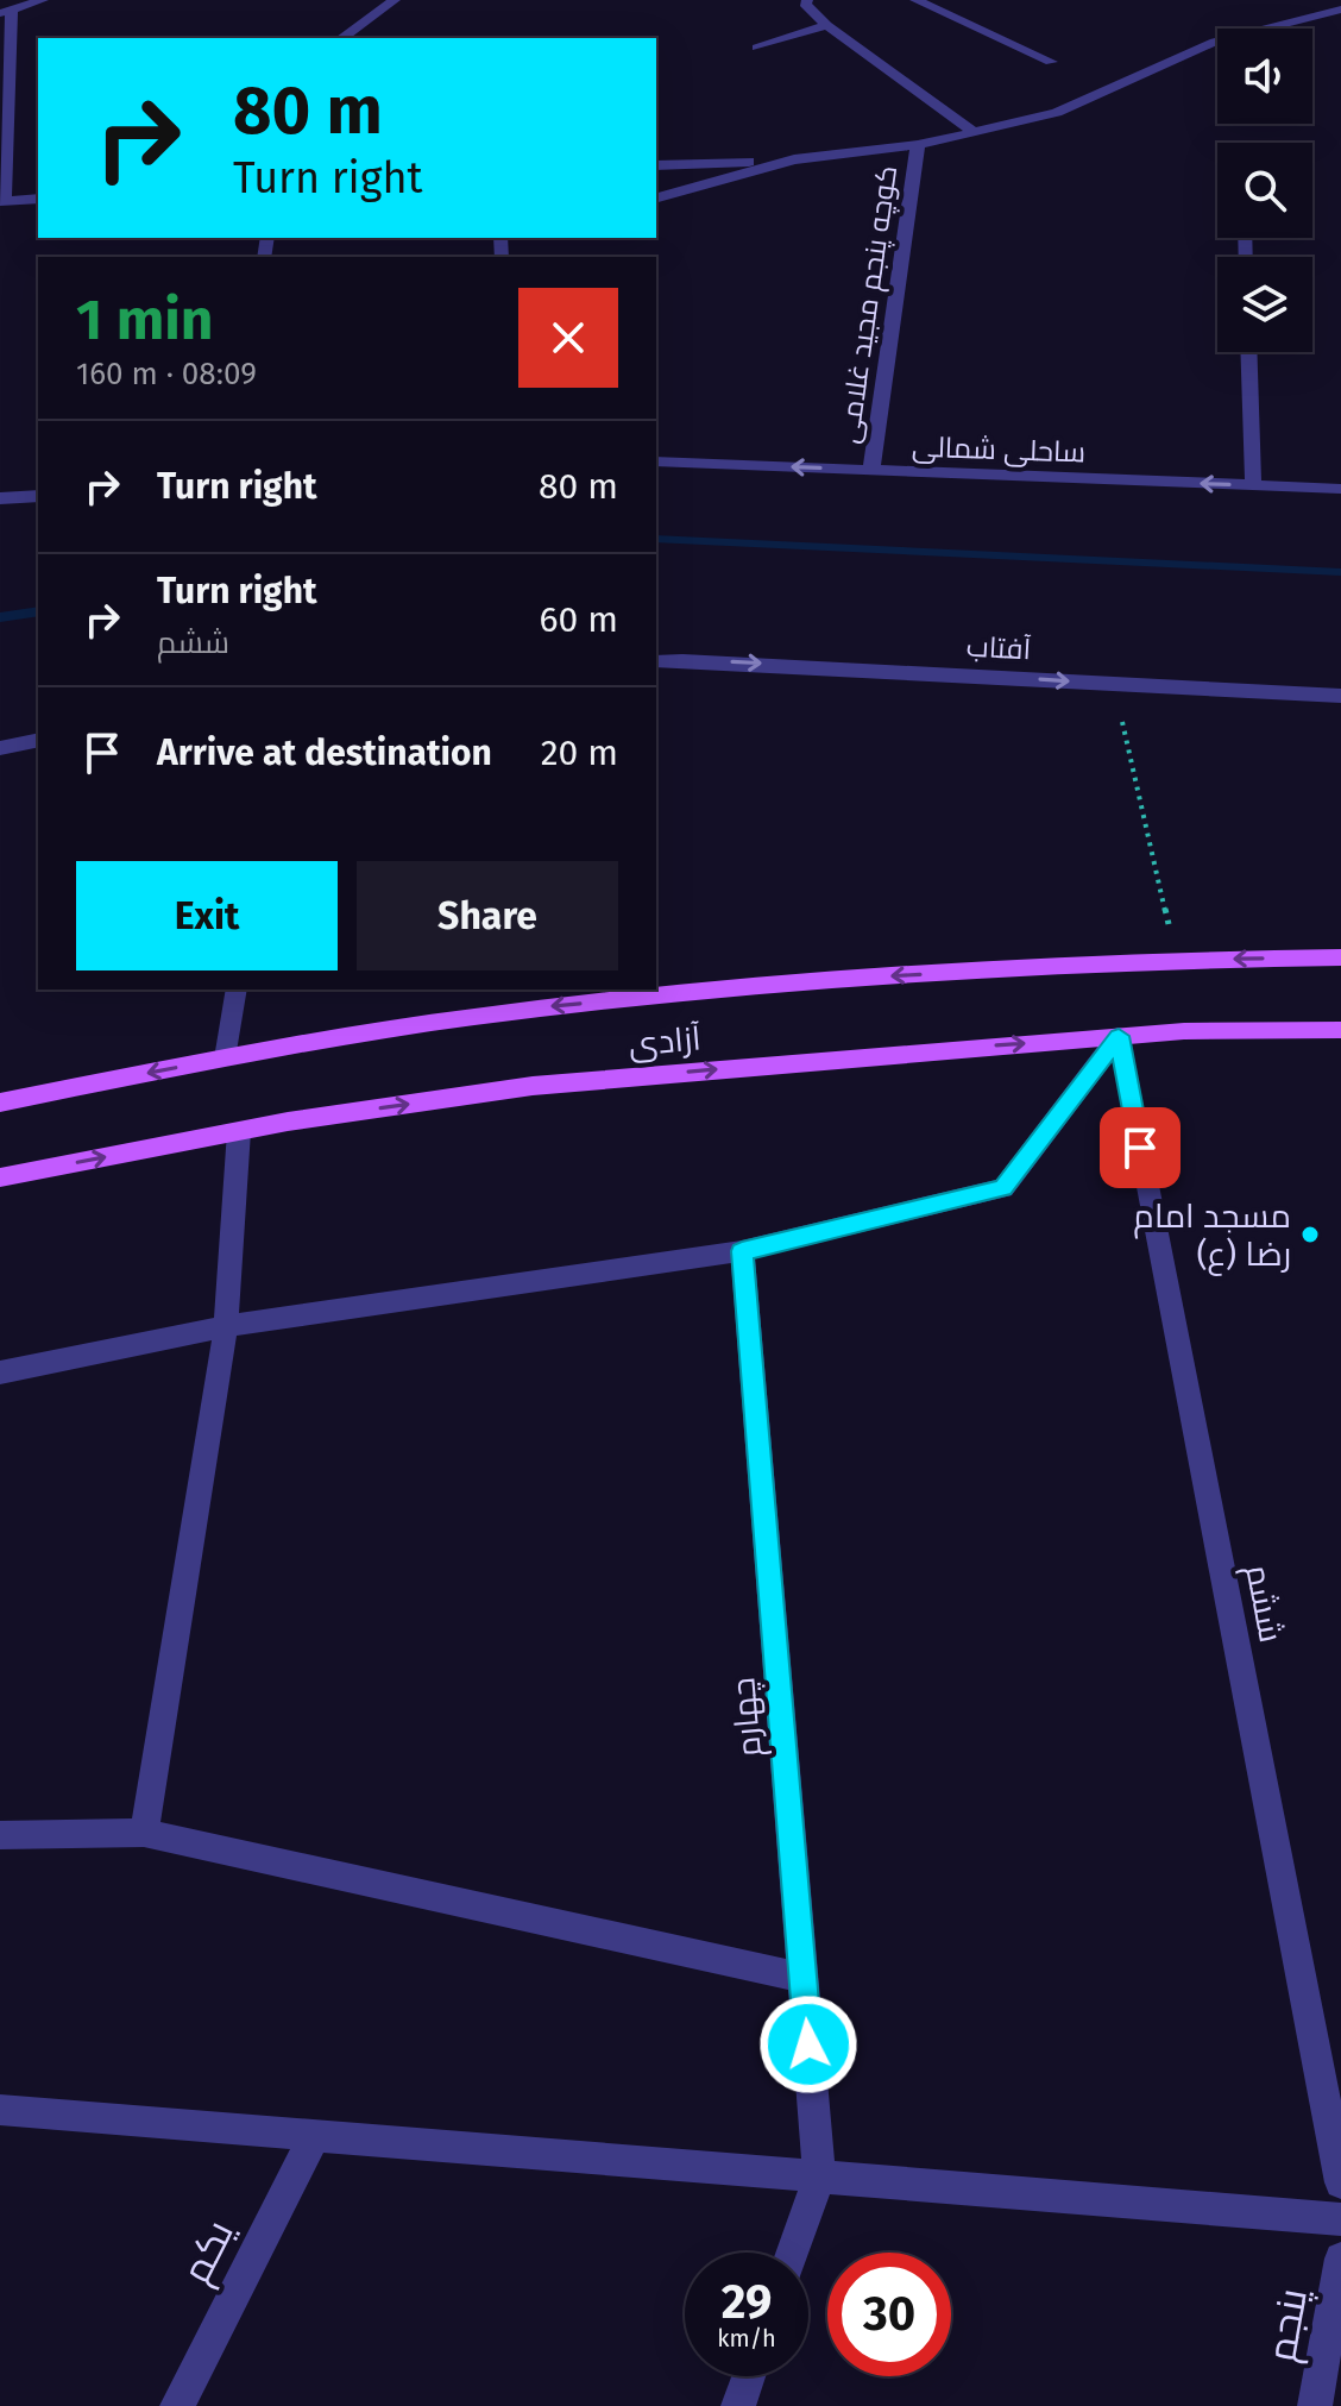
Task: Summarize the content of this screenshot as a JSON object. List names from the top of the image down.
{
  "streets": {
    "main road": ["آزادی"],
    "street": [
      "کوچه پنجم مجید غلامی",
      "ساحلی شمالی",
      "آفتاب",
      "ششم",
      "چهارم",
      "یکم",
      "پنجم"
    ]
  },
  "crossings": [
    ["کوچه پنجم مجید غلامی", "ساحلی شمالی"],
    ["آزادی", "ششم"]
  ],
  "one_way": ["ساحلی شمالی", "آفتاب"],
  "places": ["مسجد امام رضا (ع)"],
  "page": {
    "turn": ["80 m", "Turn right"],
    "heading": ["1 min", "160 m · 08:09"],
    "list": [
      {
        "name": "Turn right",
        "value": "80 m"
      },
      {
        "name": "Turn right",
        "note": "ششم",
        "value": "60 m"
      },
      {
        "name": "Arrive at destination",
        "value": "20 m"
      }
    ],
    "buttons": ["Exit", "Share"],
    "speed": "29 km/h",
    "limit": "30"
  }
}
